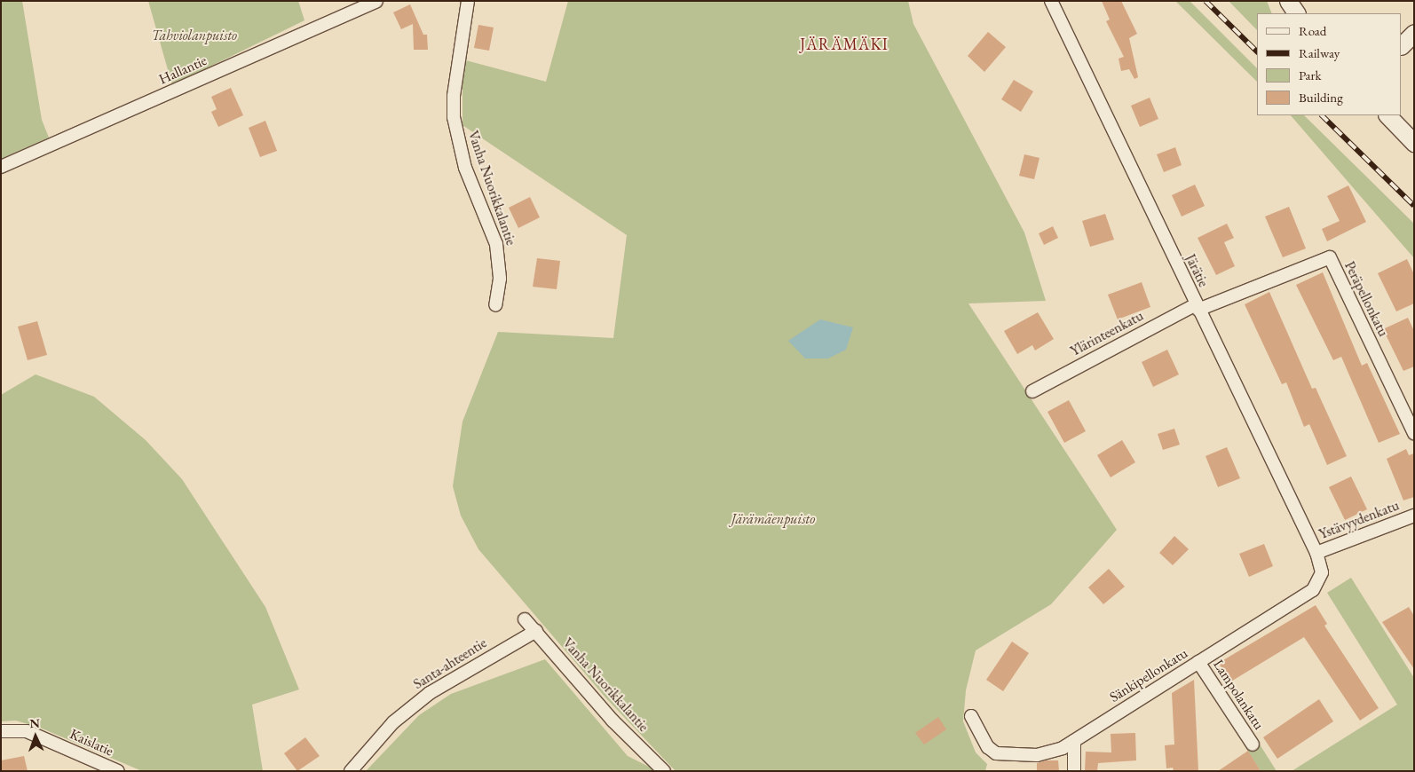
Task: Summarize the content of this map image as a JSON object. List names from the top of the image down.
{
  "streets": {
    "street": [
      "Hallantie",
      "Vanha Nuorikkalantie",
      "Järätie",
      "Peräpellonkatu",
      "Ylärinteenkatu",
      "Ystävyydenkatu",
      "Santa-ahteentie",
      "Sänkipellonkatu",
      "Lampolankatu",
      "Kaislatie"
    ]
  },
  "crossings": [
    ["Vanha Nuorikkalantie", "Santa-ahteentie"],
    ["Järätie", "Peräpellonkatu"],
    ["Järätie", "Ylärinteenkatu"],
    ["Järätie", "Ystävyydenkatu"],
    ["Järätie", "Sänkipellonkatu"],
    ["Peräpellonkatu", "Ylärinteenkatu"],
    ["Ystävyydenkatu", "Sänkipellonkatu"],
    ["Sänkipellonkatu", "Lampolankatu"]
  ],
  "districts": ["JÄRÄMÄKI"],
  "parks": ["Tahviolanpuisto", "Järämäenpuisto"],
  "legend": [
    "Road",
    "Railway",
    "Park",
    "Building"
  ],
  "north": "top"
}
